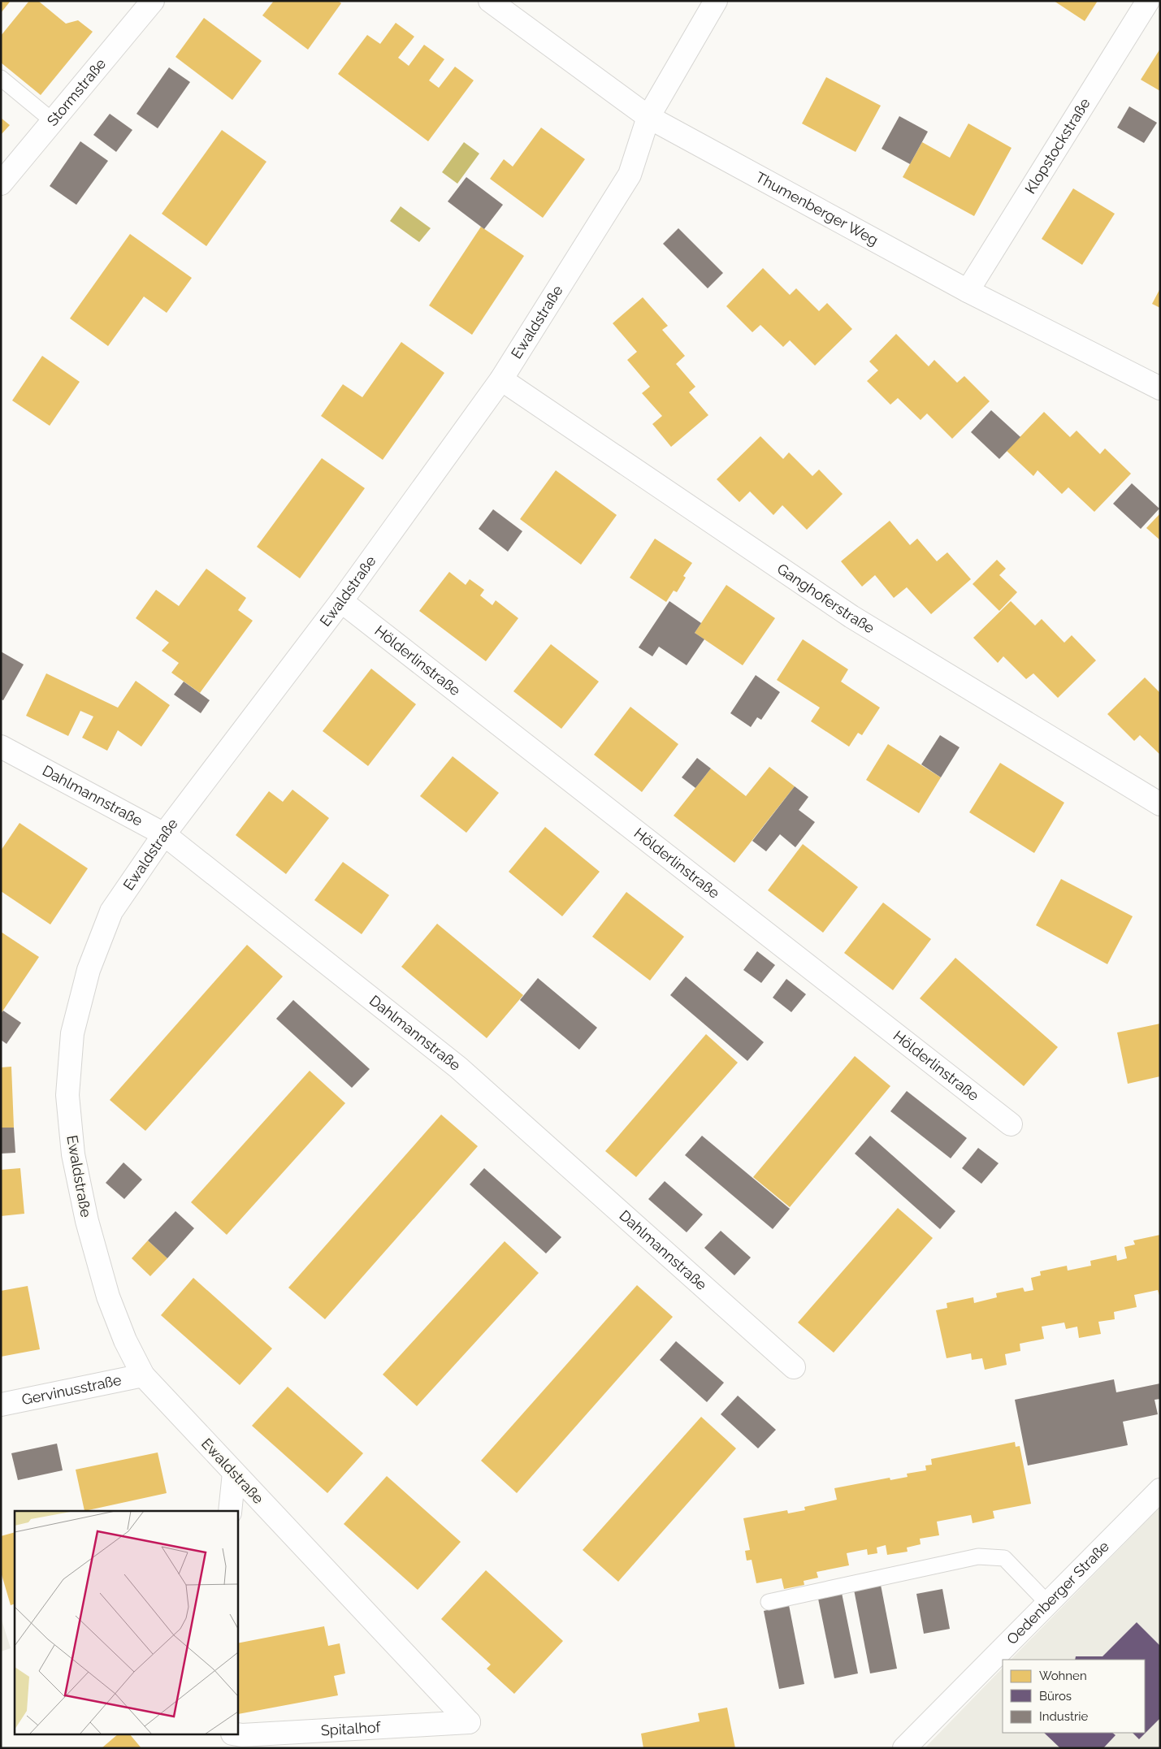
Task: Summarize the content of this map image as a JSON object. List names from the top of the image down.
{
  "streets": {
    "street": [
      "Stormstraße",
      "Klopstockstraße",
      "Thumenberger Weg",
      "Ewaldstraße",
      "Ganghoferstraße",
      "Hölderlinstraße",
      "Dahlmannstraße",
      "Gervinusstraße",
      "Oedenberger Straße",
      "Spitalhof"
    ]
  },
  "crossings": [
    ["Klopstockstraße", "Thumenberger Weg"],
    ["Thumenberger Weg", "Ewaldstraße"],
    ["Ewaldstraße", "Ganghoferstraße"],
    ["Ewaldstraße", "Hölderlinstraße"],
    ["Ewaldstraße", "Dahlmannstraße"],
    ["Ewaldstraße", "Gervinusstraße"],
    ["Ewaldstraße", "Spitalhof"]
  ],
  "legend": ["Wohnen", "Büros", "Industrie"]
}
